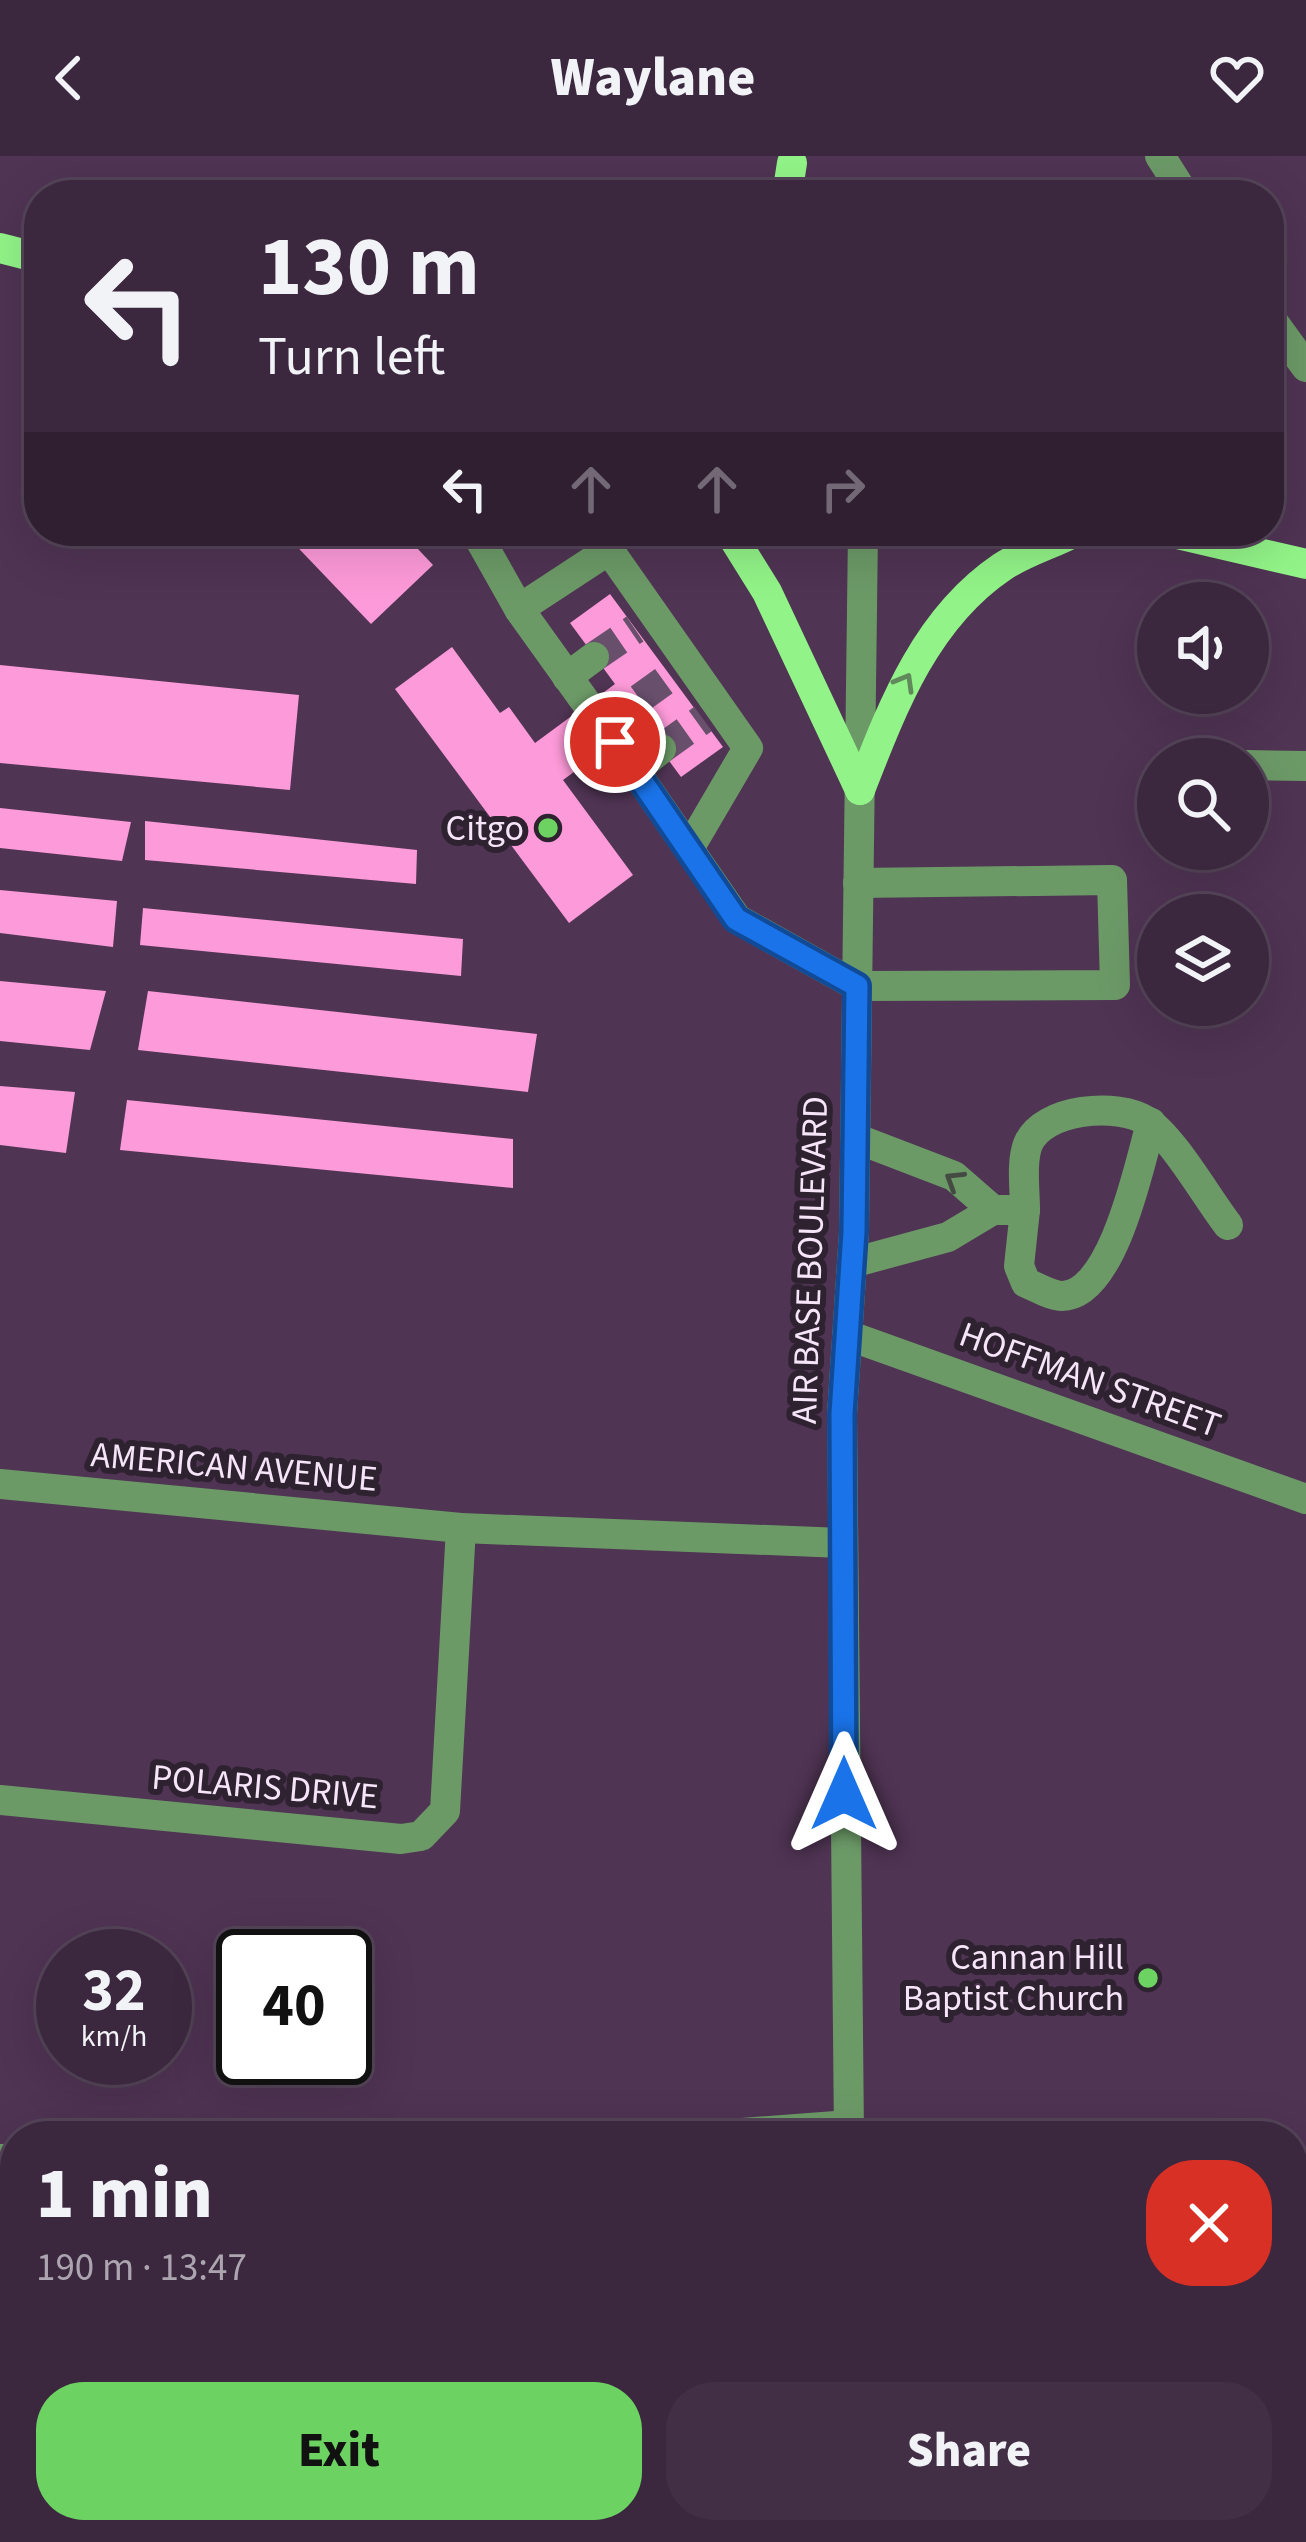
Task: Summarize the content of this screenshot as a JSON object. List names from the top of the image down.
{
  "streets": {
    "street": [
      "AIR BASE BOULEVARD",
      "HOFFMAN STREET",
      "AMERICAN AVENUE",
      "POLARIS DRIVE"
    ]
  },
  "crossings": [
    ["AIR BASE BOULEVARD", "HOFFMAN STREET"],
    ["AIR BASE BOULEVARD", "AMERICAN AVENUE"],
    ["AMERICAN AVENUE", "POLARIS DRIVE"]
  ],
  "places": ["Citgo", "Cannan Hill Baptist Church"],
  "page": {
    "header": "Waylane",
    "turn": ["130 m", "Turn left"],
    "speed": "32 km/h",
    "limit": "40",
    "heading": ["1 min", "190 m · 13:47"],
    "buttons": ["Exit", "Share"]
  }
}
